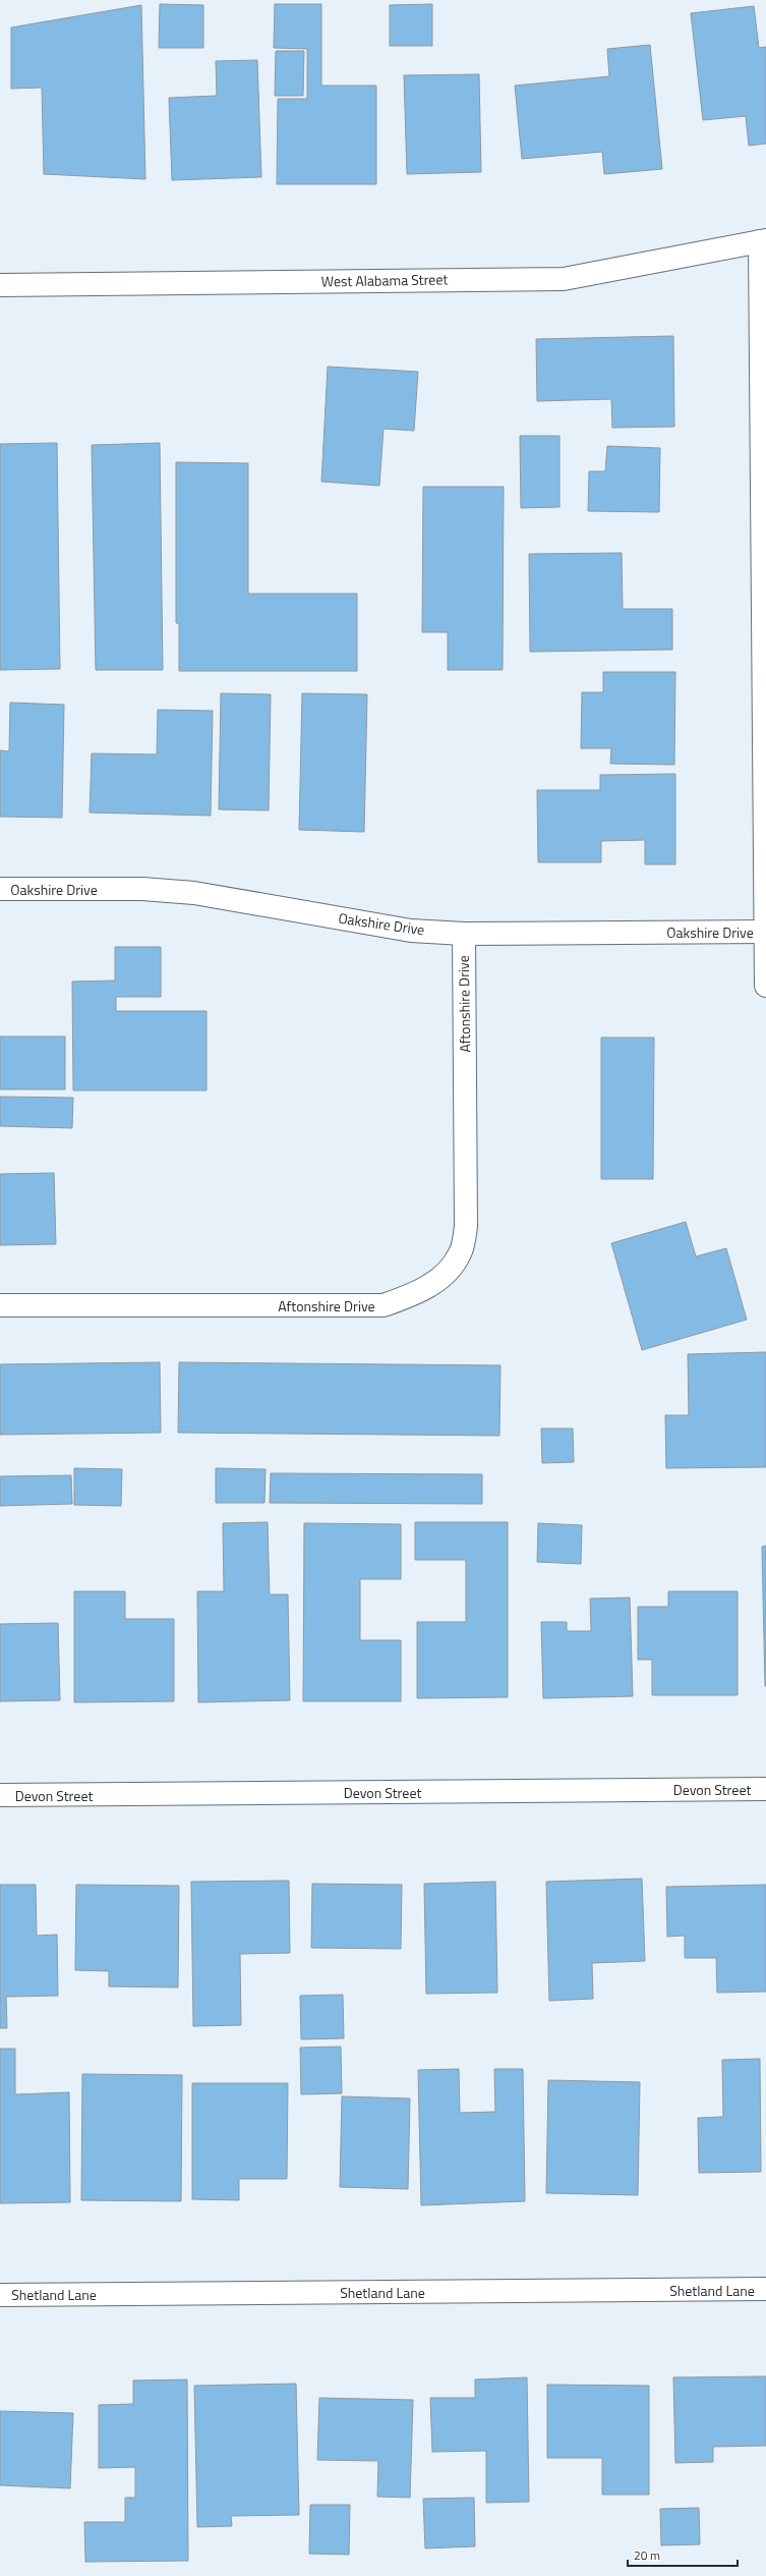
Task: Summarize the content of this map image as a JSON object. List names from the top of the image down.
{
  "streets": {
    "street": [
      "West Alabama Street",
      "Oakshire Drive",
      "Aftonshire Drive",
      "Devon Street",
      "Shetland Lane"
    ]
  },
  "crossings": [
    ["Oakshire Drive", "Aftonshire Drive"]
  ],
  "scale_bar": "20 m"
}
